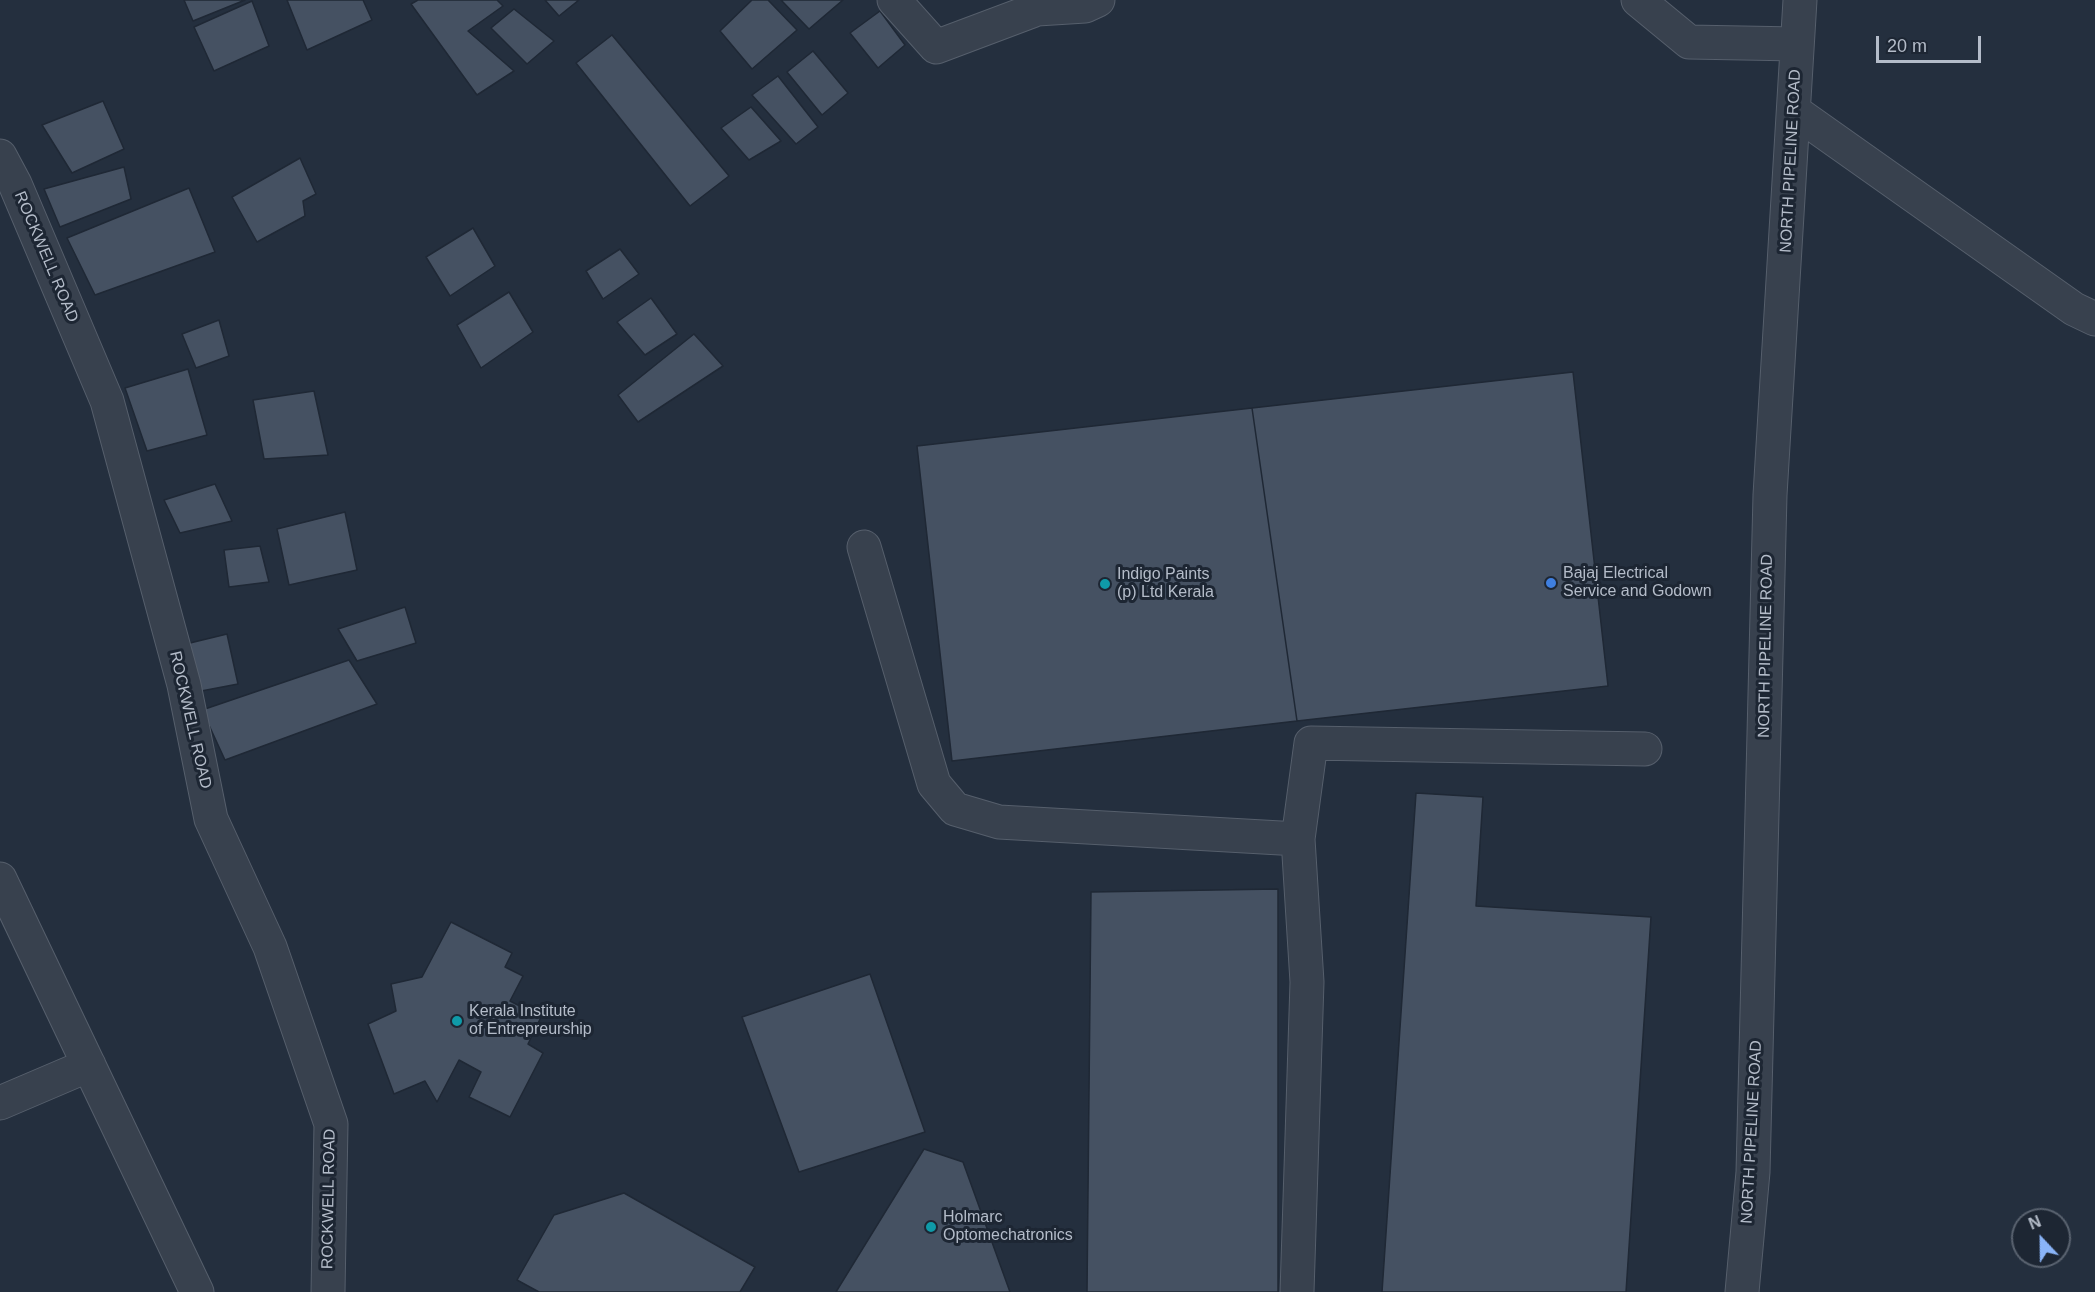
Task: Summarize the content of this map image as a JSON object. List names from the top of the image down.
{
  "streets": {
    "street": ["NORTH PIPELINE ROAD", "ROCKWELL ROAD"]
  },
  "places": [
    "Bajaj Electrical Service and Godown",
    "Indigo Paints (p) Ltd Kerala",
    "Kerala Institute of Entrepreurship",
    "Holmarc Optomechatronics"
  ],
  "scale_bar": "20 m",
  "north": "top"
}
